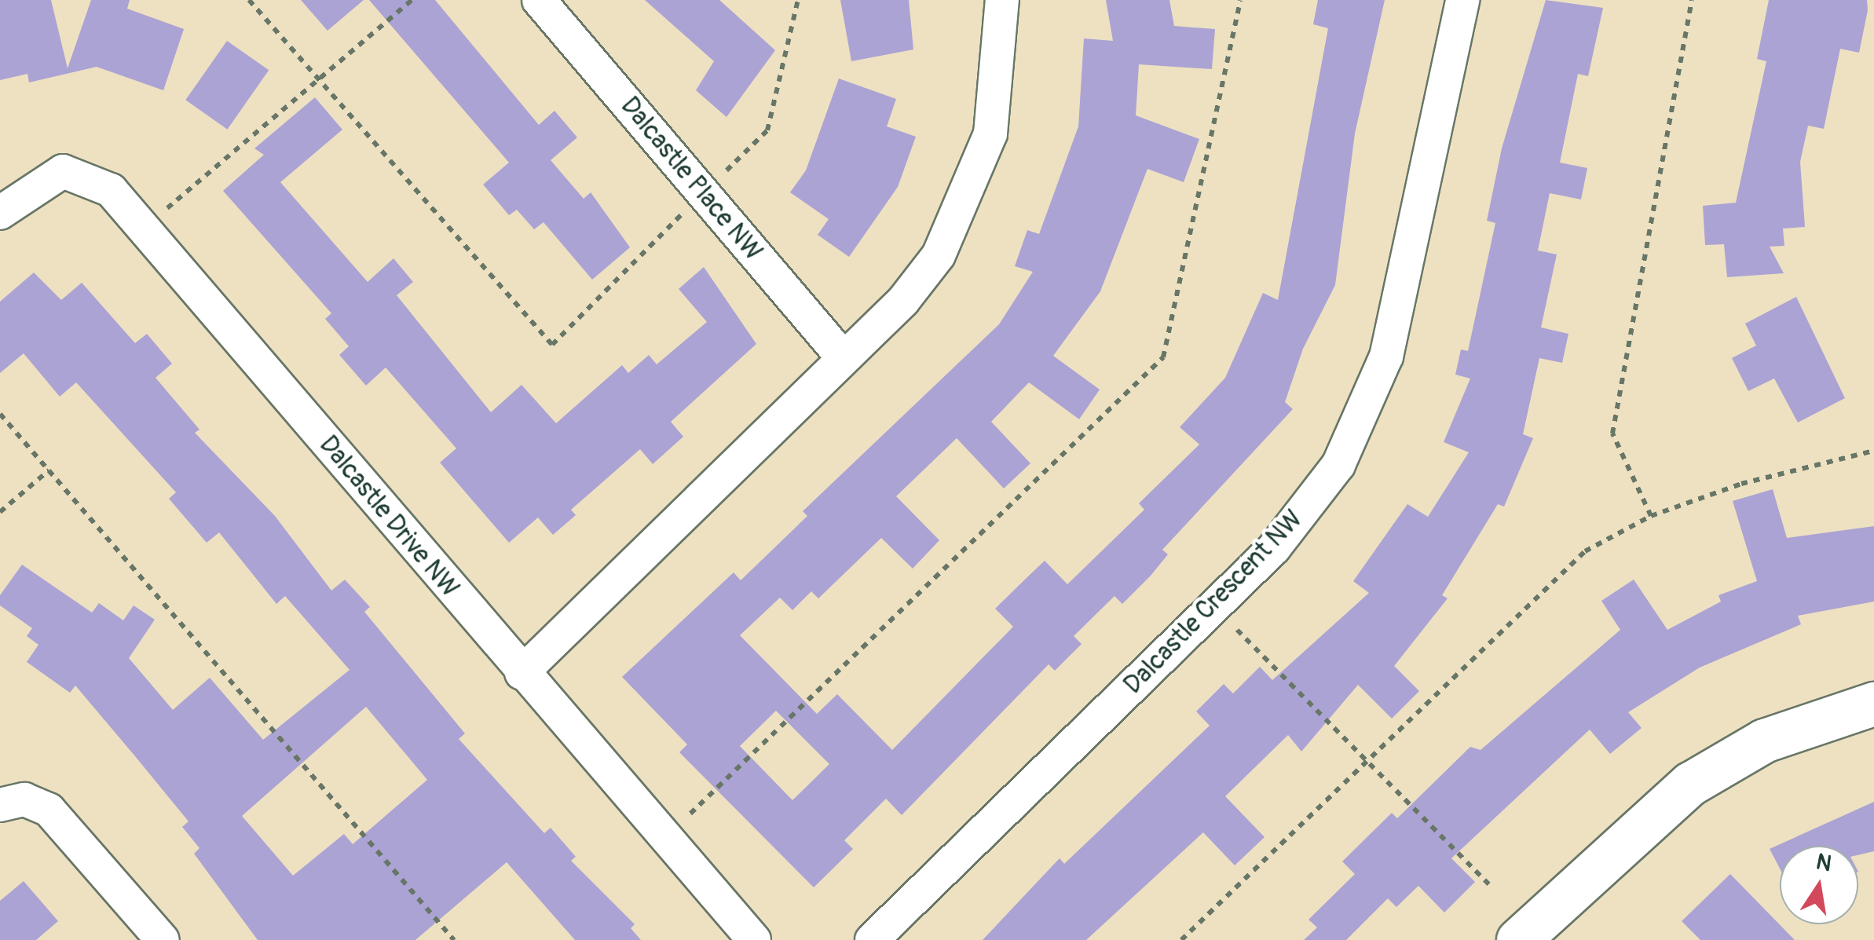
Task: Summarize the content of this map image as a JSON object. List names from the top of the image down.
{
  "streets": {
    "street": ["Dalcastle Place NW", "Dalcastle Drive NW", "Dalcastle Crescent NW"]
  },
  "north": "top"
}
